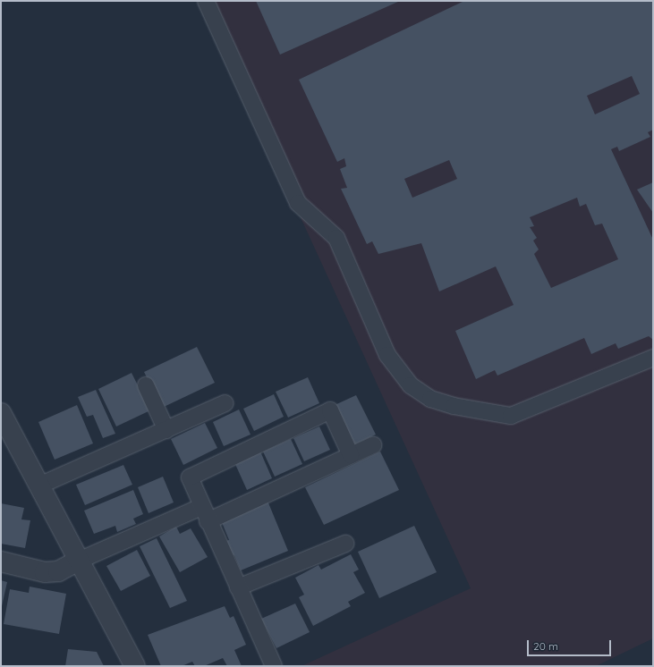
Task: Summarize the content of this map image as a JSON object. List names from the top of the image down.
{
  "scale_bar": "20 m"
}
